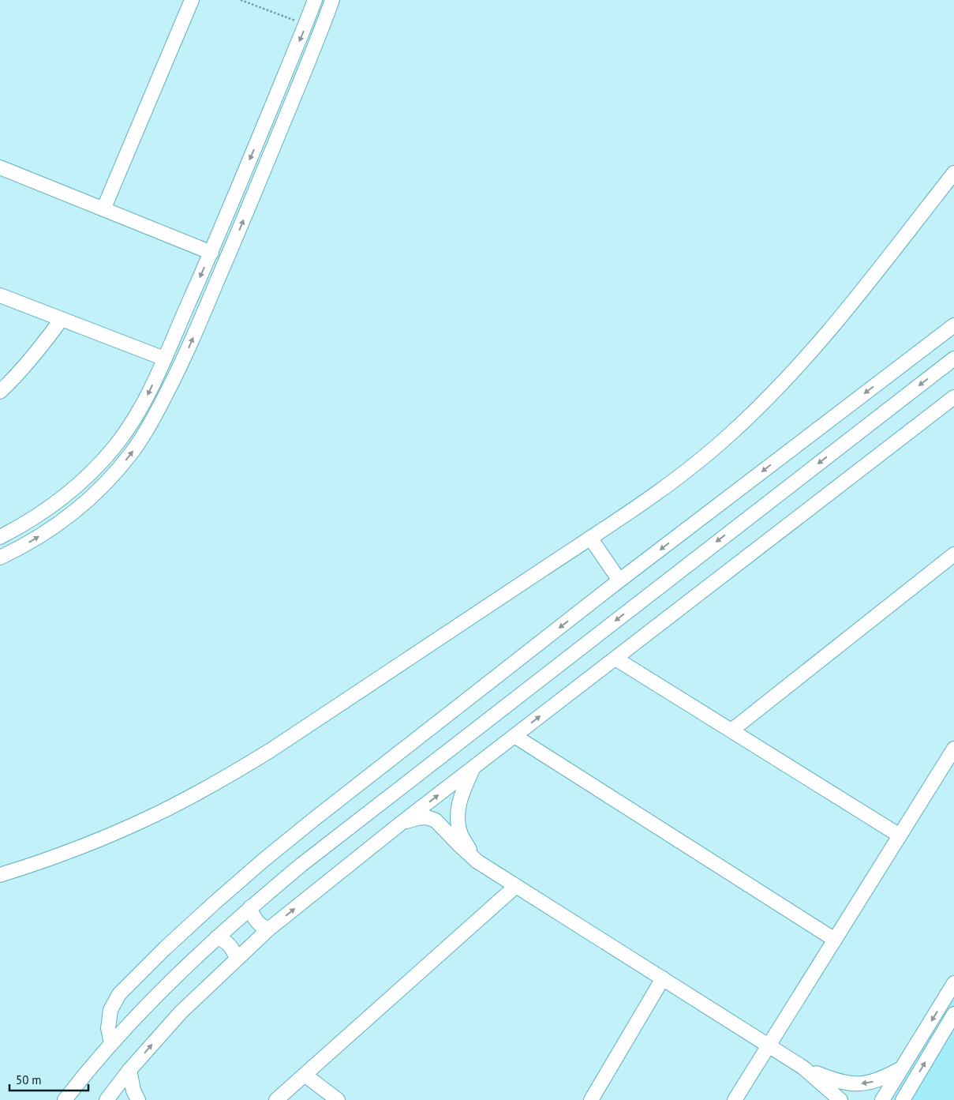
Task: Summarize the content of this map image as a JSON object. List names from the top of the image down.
{
  "scale_bar": "50 m"
}
